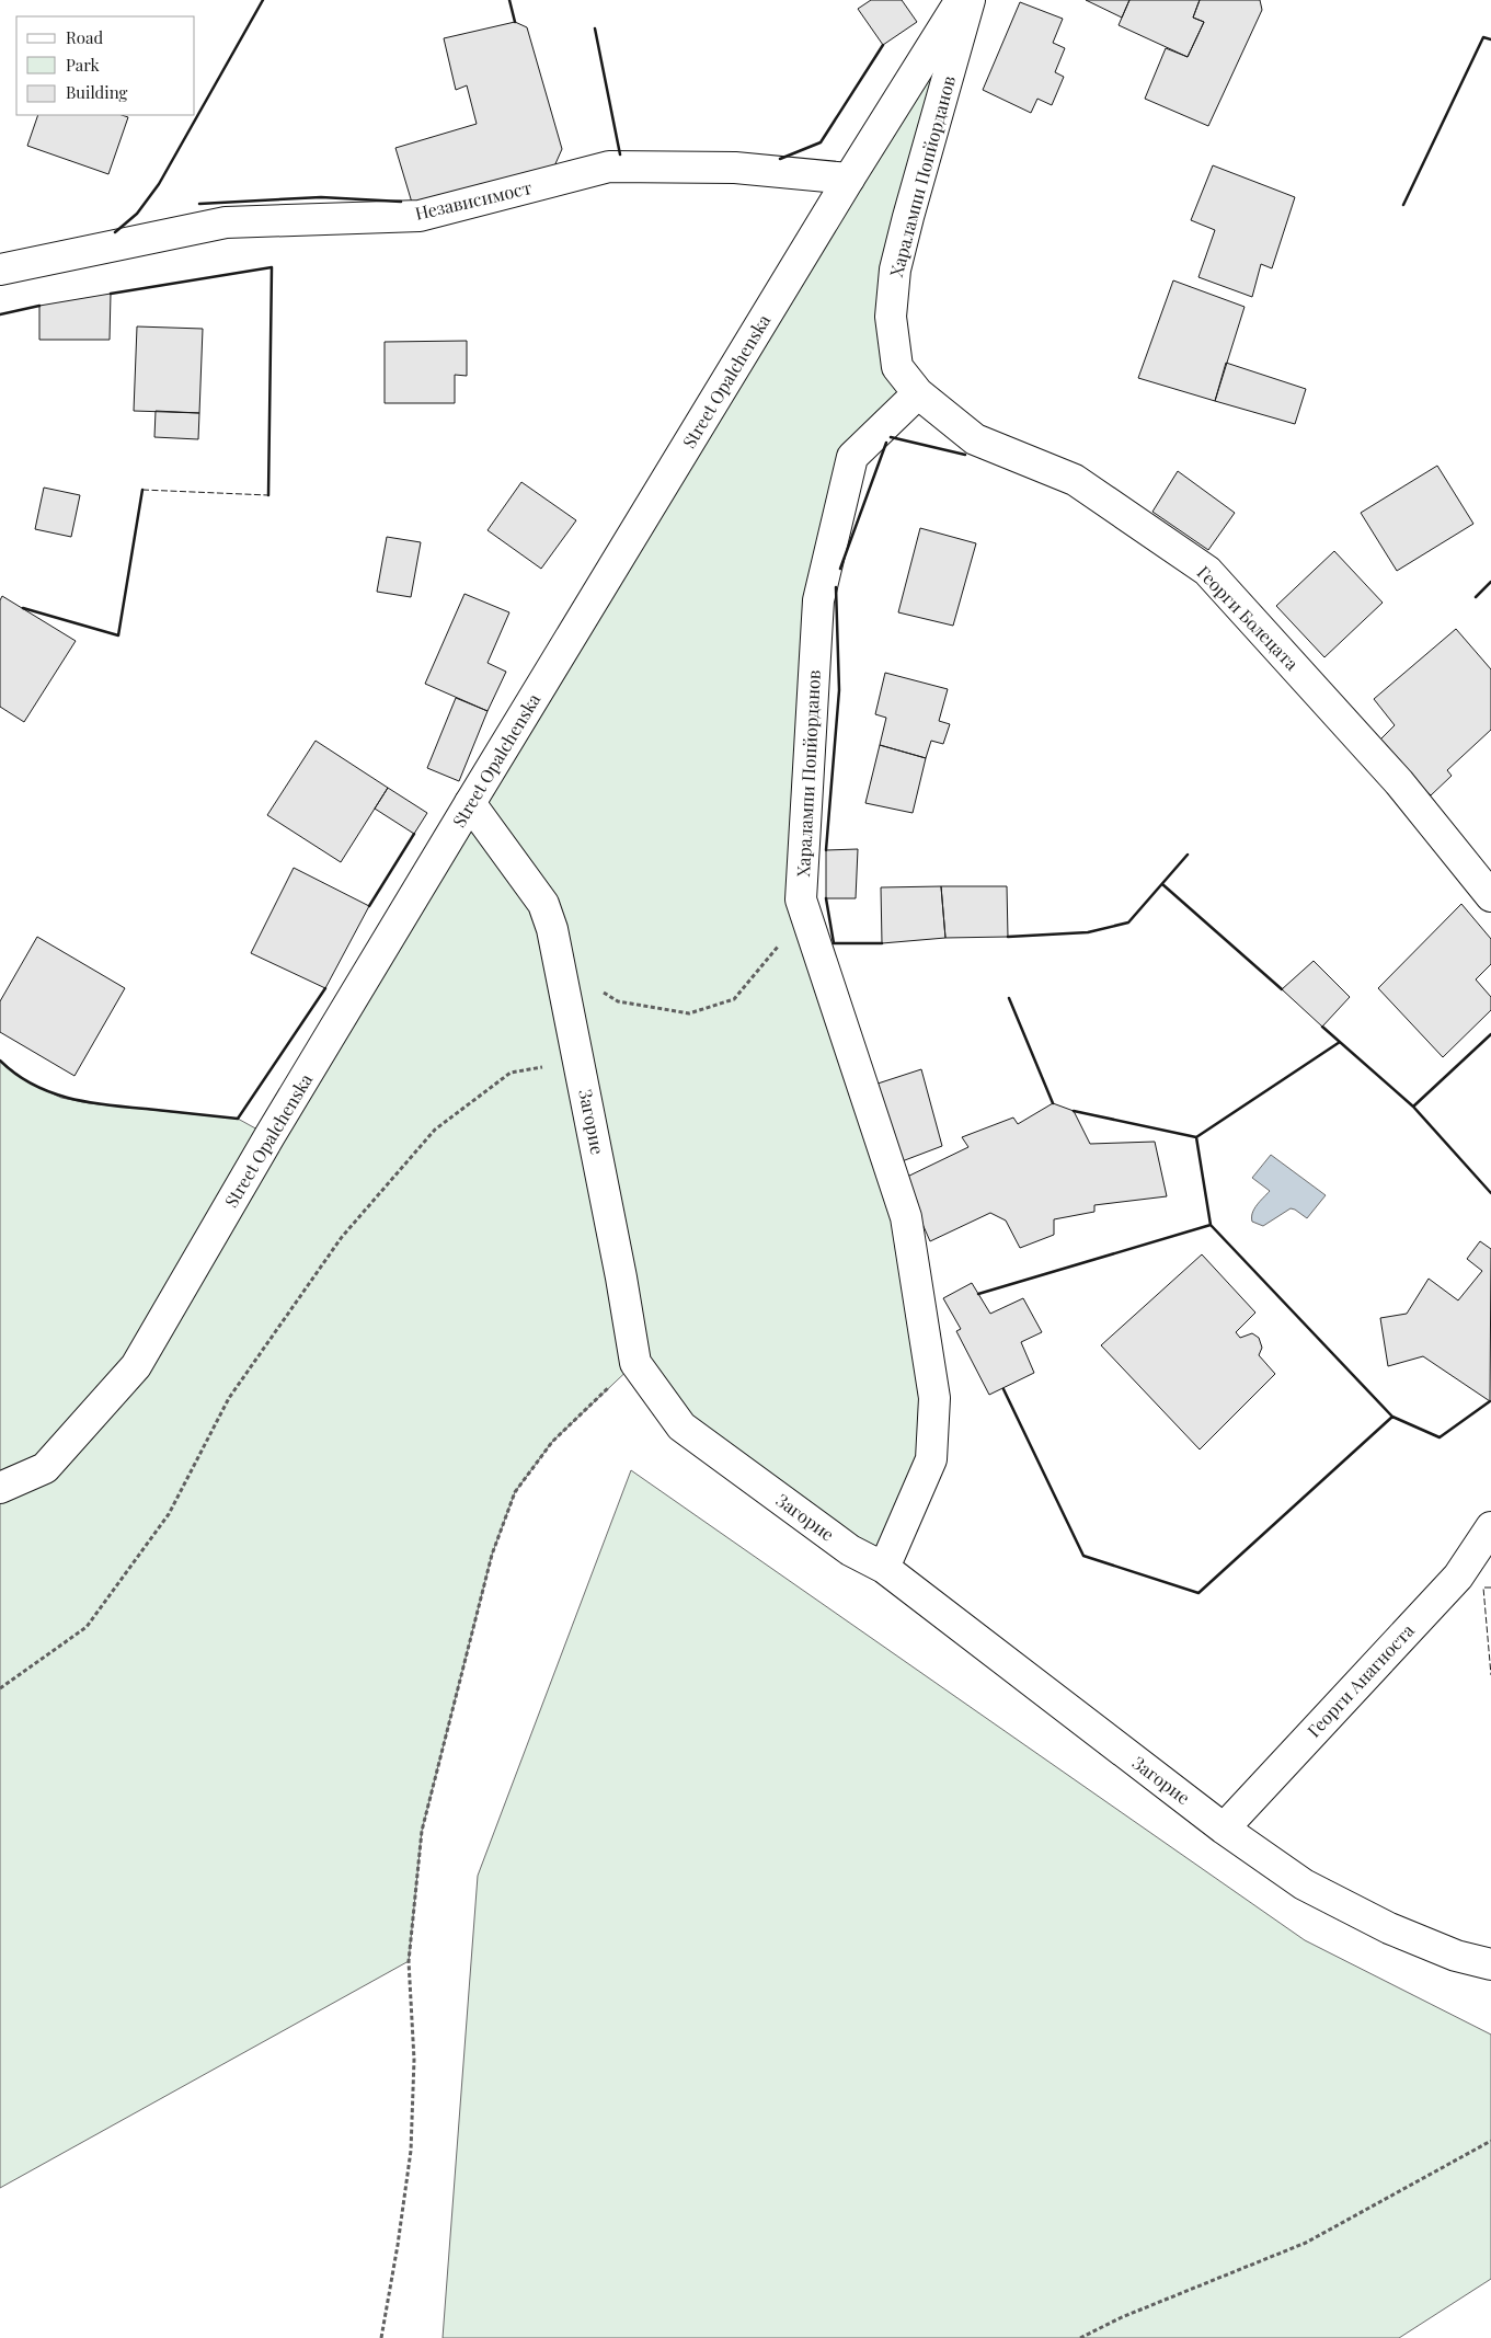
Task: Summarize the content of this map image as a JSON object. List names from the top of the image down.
{
  "streets": {
    "street": [
      "Харалампи Попйорданов",
      "Независимост",
      "Street Opalchenska",
      "Георги Болецата",
      "Загорие",
      "Георги Анагноста"
    ]
  },
  "crossings": [
    ["Харалампи Попйорданов", "Георги Болецата"],
    ["Харалампи Попйорданов", "Загорие"],
    ["Независимост", "Street Opalchenska"],
    ["Street Opalchenska", "Загорие"],
    ["Загорие", "Георги Анагноста"]
  ],
  "legend": ["Road", "Park", "Building"]
}
